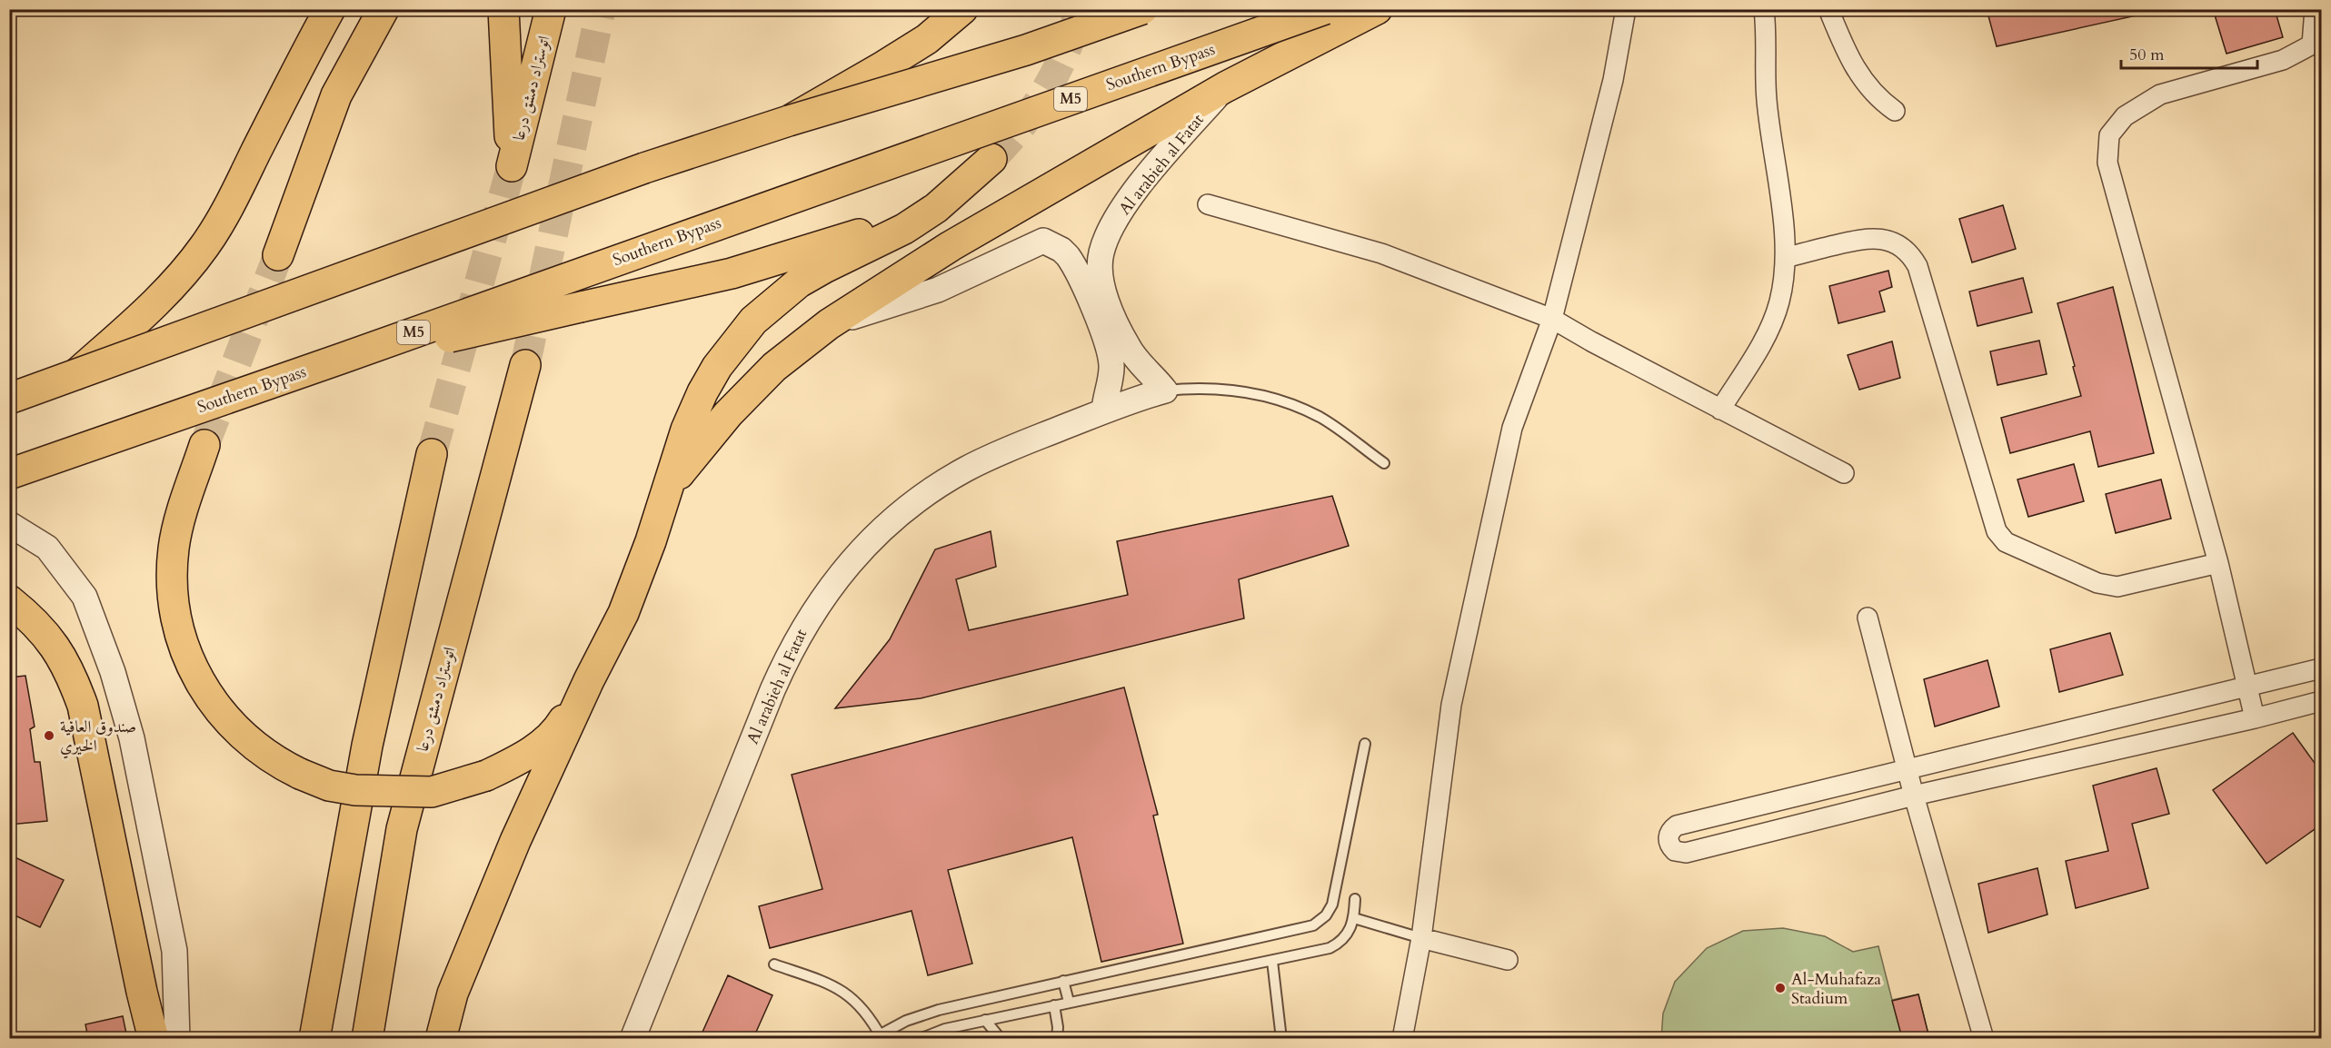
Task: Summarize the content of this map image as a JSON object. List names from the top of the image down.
{
  "streets": {
    "highway": ["Southern Bypass", "اتوستراد دمشق درعا", "M5"],
    "street": ["Al arabieh al Fatat"]
  },
  "places": ["صندوق العافية الخيري", "Al-Muhafaza Stadium"],
  "scale_bar": "50 m"
}
